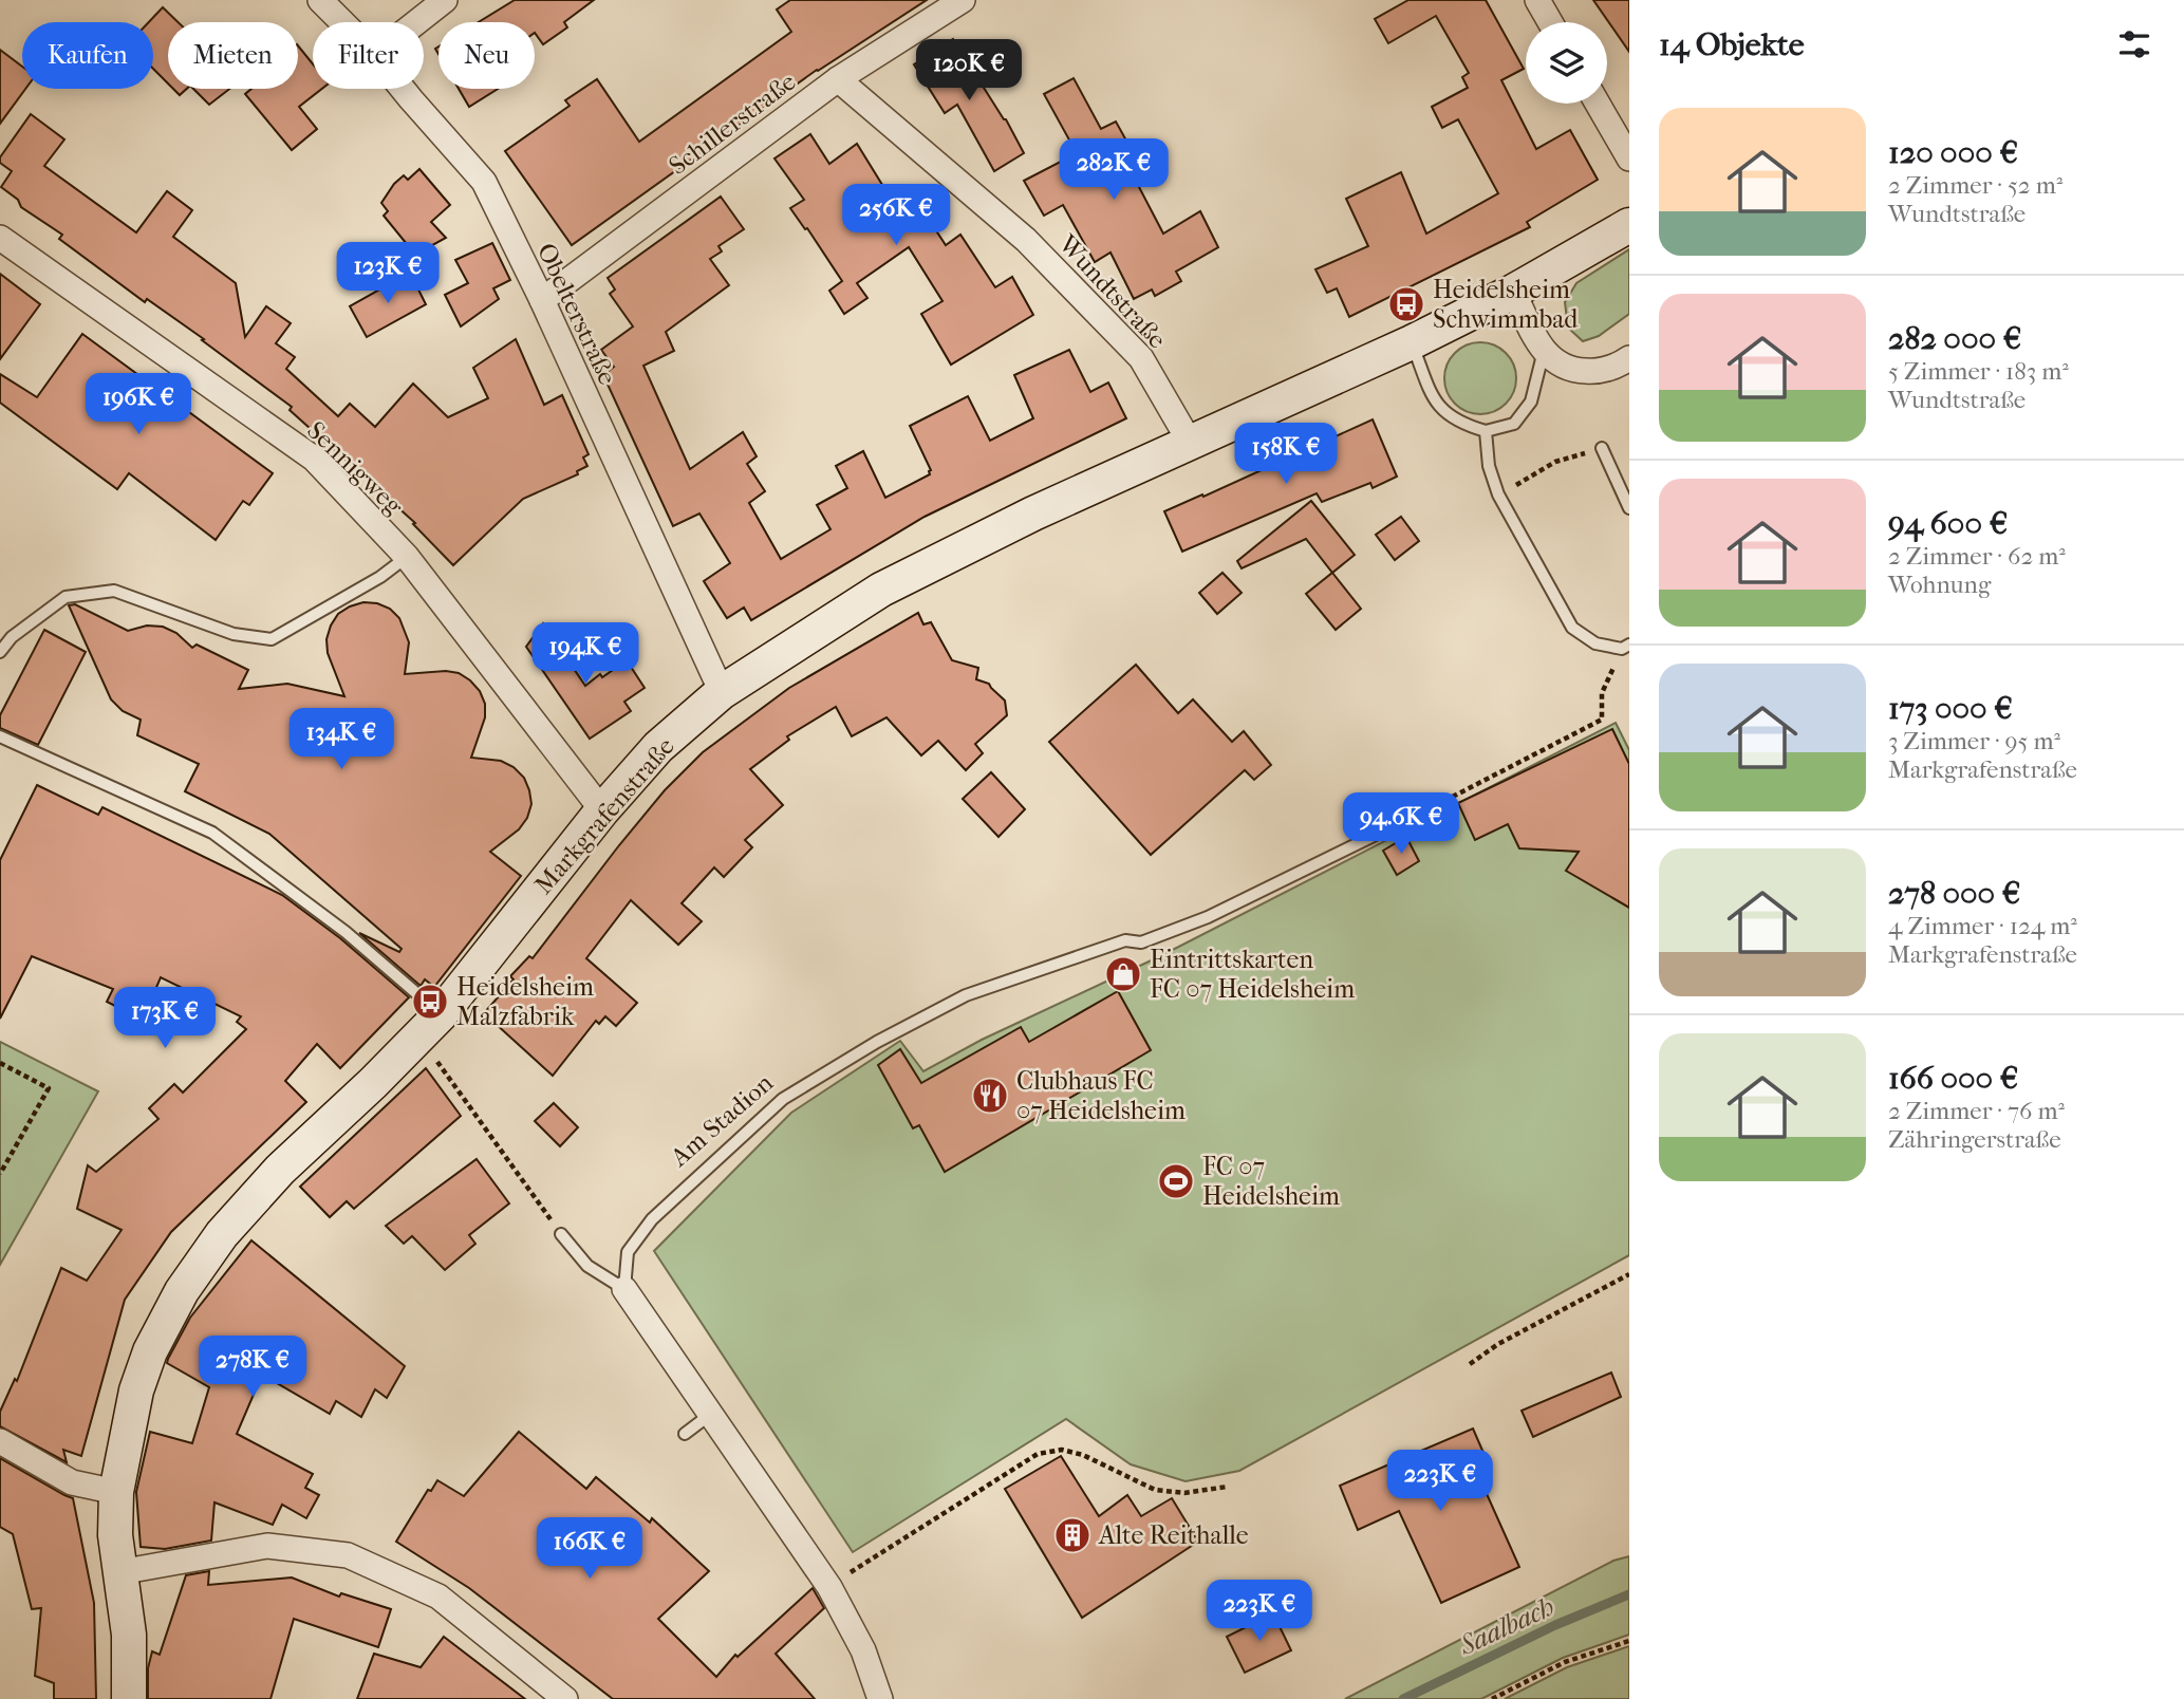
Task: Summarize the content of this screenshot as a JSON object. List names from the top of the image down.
{
  "streets": {
    "street": [
      "Schillerstraße",
      "Wundtstraße",
      "Obelterstraße",
      "Sennigweg",
      "Markgrafenstraße"
    ],
    "lane": ["Am Stadion"]
  },
  "crossings": [
    ["Schillerstraße", "Wundtstraße"],
    ["Schillerstraße", "Obelterstraße"],
    ["Wundtstraße", "Markgrafenstraße"],
    ["Obelterstraße", "Markgrafenstraße"],
    ["Sennigweg", "Markgrafenstraße"]
  ],
  "water": ["Saalbach"],
  "places": {
    "bus stop": ["Heidelsheim Schwimmbad", "Heidelsheim Malzfabrik"],
    "shop": ["Eintrittskarten FC 07 Heidelsheim"],
    "restaurant": ["Clubhaus FC 07 Heidelsheim"],
    "sports": ["FC 07 Heidelsheim"],
    "building": ["Alte Reithalle"]
  },
  "page": {
    "heading": "14 Objekte",
    "chip": [
      "Kaufen",
      "Mieten",
      "Filter",
      "Neu"
    ],
    "price": [
      "120K €",
      "282K €",
      "256K €",
      "123K €",
      "196K €",
      "158K €",
      "194K €",
      "134K €",
      "94.6K €",
      "173K €",
      "278K €",
      "223K €",
      "166K €",
      "223K €"
    ],
    "list": [
      {
        "name": "120 000 €",
        "note": "2 Zimmer · 52 m² · Wundtstraße"
      },
      {
        "name": "282 000 €",
        "note": "5 Zimmer · 183 m² · Wundtstraße"
      },
      {
        "name": "94 600 €",
        "note": "2 Zimmer · 62 m² · Wohnung"
      },
      {
        "name": "173 000 €",
        "note": "3 Zimmer · 95 m² · Markgrafenstraße"
      },
      {
        "name": "278 000 €",
        "note": "4 Zimmer · 124 m² · Markgrafenstraße"
      },
      {
        "name": "166 000 €",
        "note": "2 Zimmer · 76 m² · Zähringerstraße"
      }
    ]
  }
}
